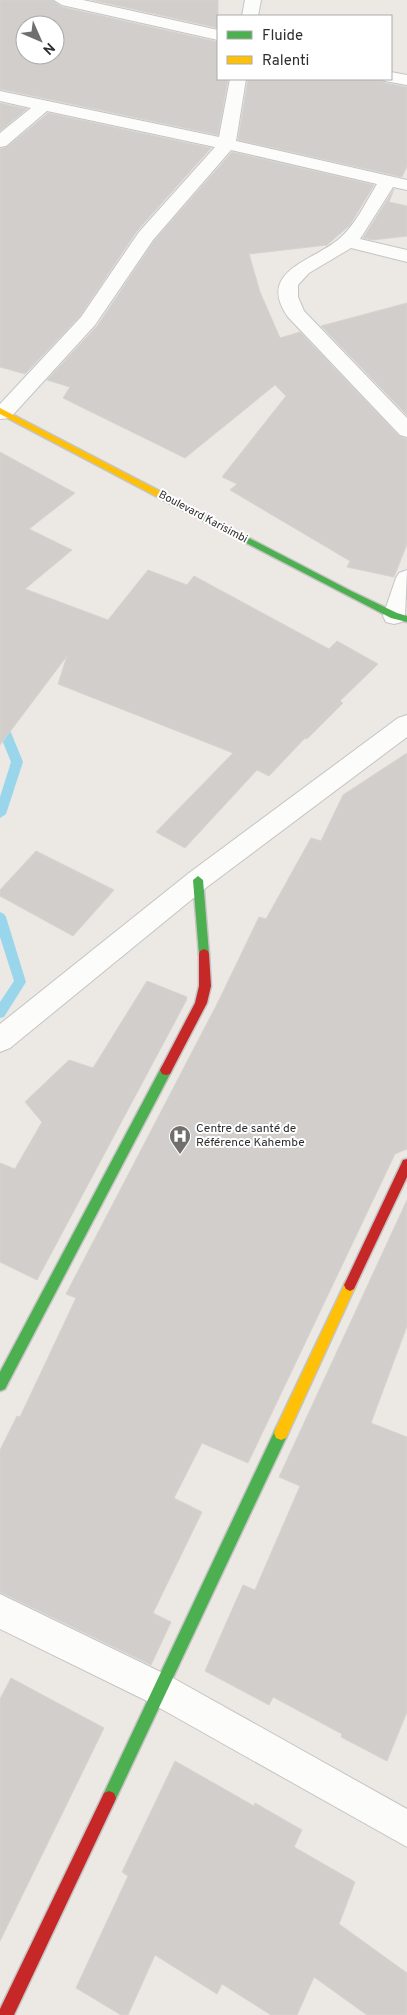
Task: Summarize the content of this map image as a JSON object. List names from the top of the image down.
{
  "streets": {
    "street": ["Boulevard Karisimbi"]
  },
  "places": {
    "hospital": ["Centre de santé de Référence Kahembe"]
  },
  "legend": ["Fluide", "Ralenti"],
  "north": "bottom right"
}
